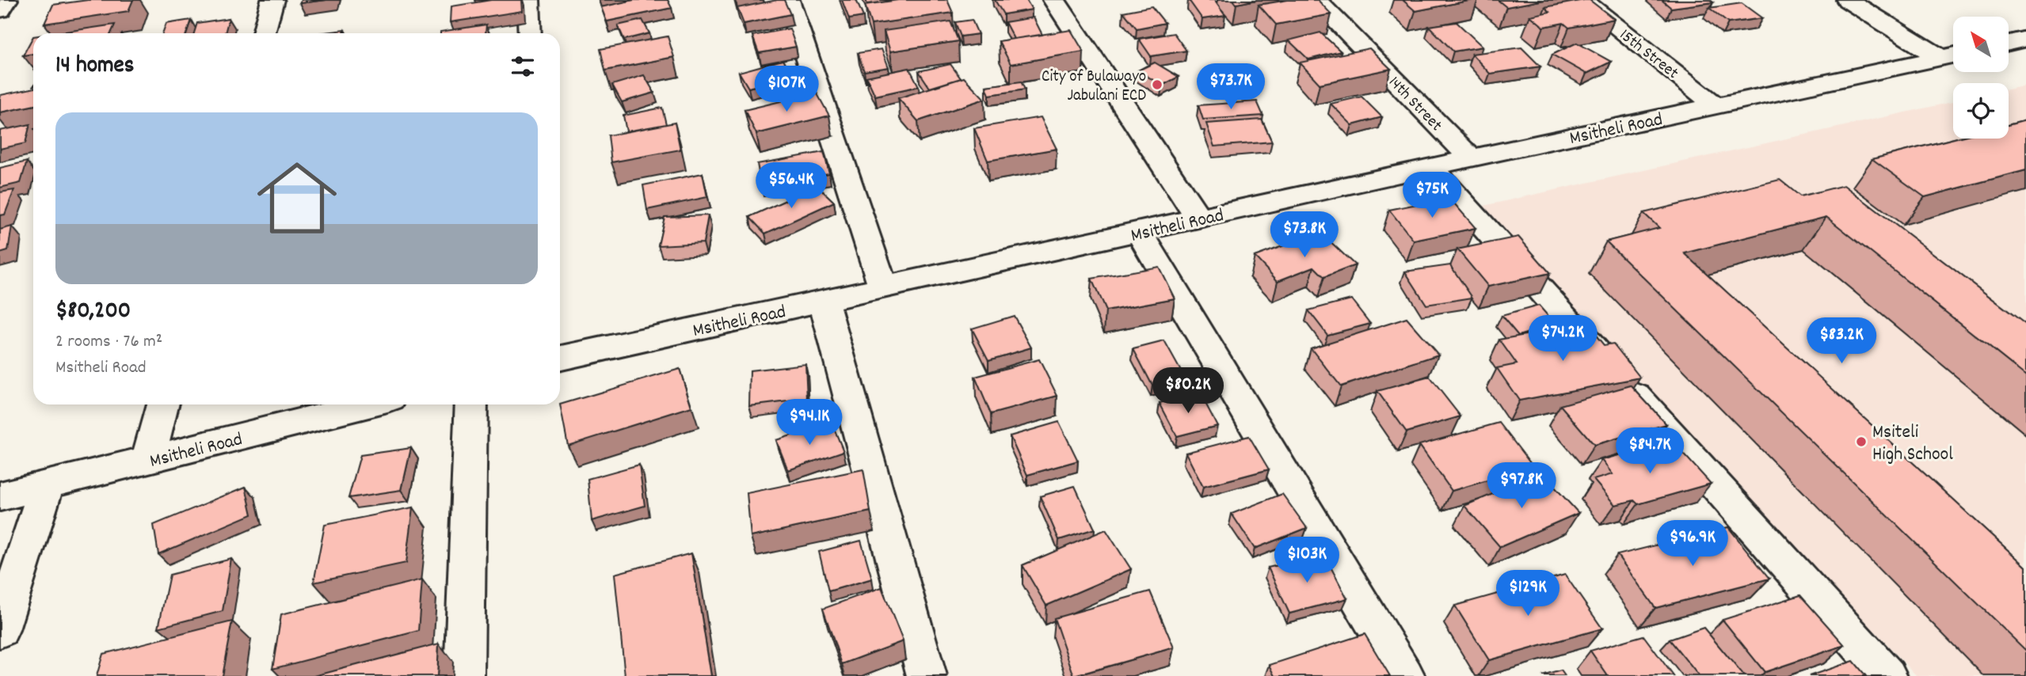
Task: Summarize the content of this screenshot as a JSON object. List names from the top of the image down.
{
  "streets": {
    "street": ["15th Street", "14th Street", "Msitheli Road"]
  },
  "crossings": [
    ["15th Street", "Msitheli Road"],
    ["14th Street", "Msitheli Road"]
  ],
  "places": ["City of Bulawayo Jabulani ECD", "Msiteli High School"],
  "north": "top left",
  "page": {
    "heading": "14 homes",
    "price": [
      "$73.7K",
      "$107K",
      "$56.4K",
      "$75K",
      "$73.8K",
      "$74.2K",
      "$83.2K",
      "$80.2K",
      "$94.1K",
      "$84.7K",
      "$97.8K",
      "$96.9K",
      "$103K",
      "$129K"
    ],
    "list": [
      {
        "name": "$80,200",
        "note": "2 rooms · 76 m² · Msitheli Road"
      }
    ]
  }
}
